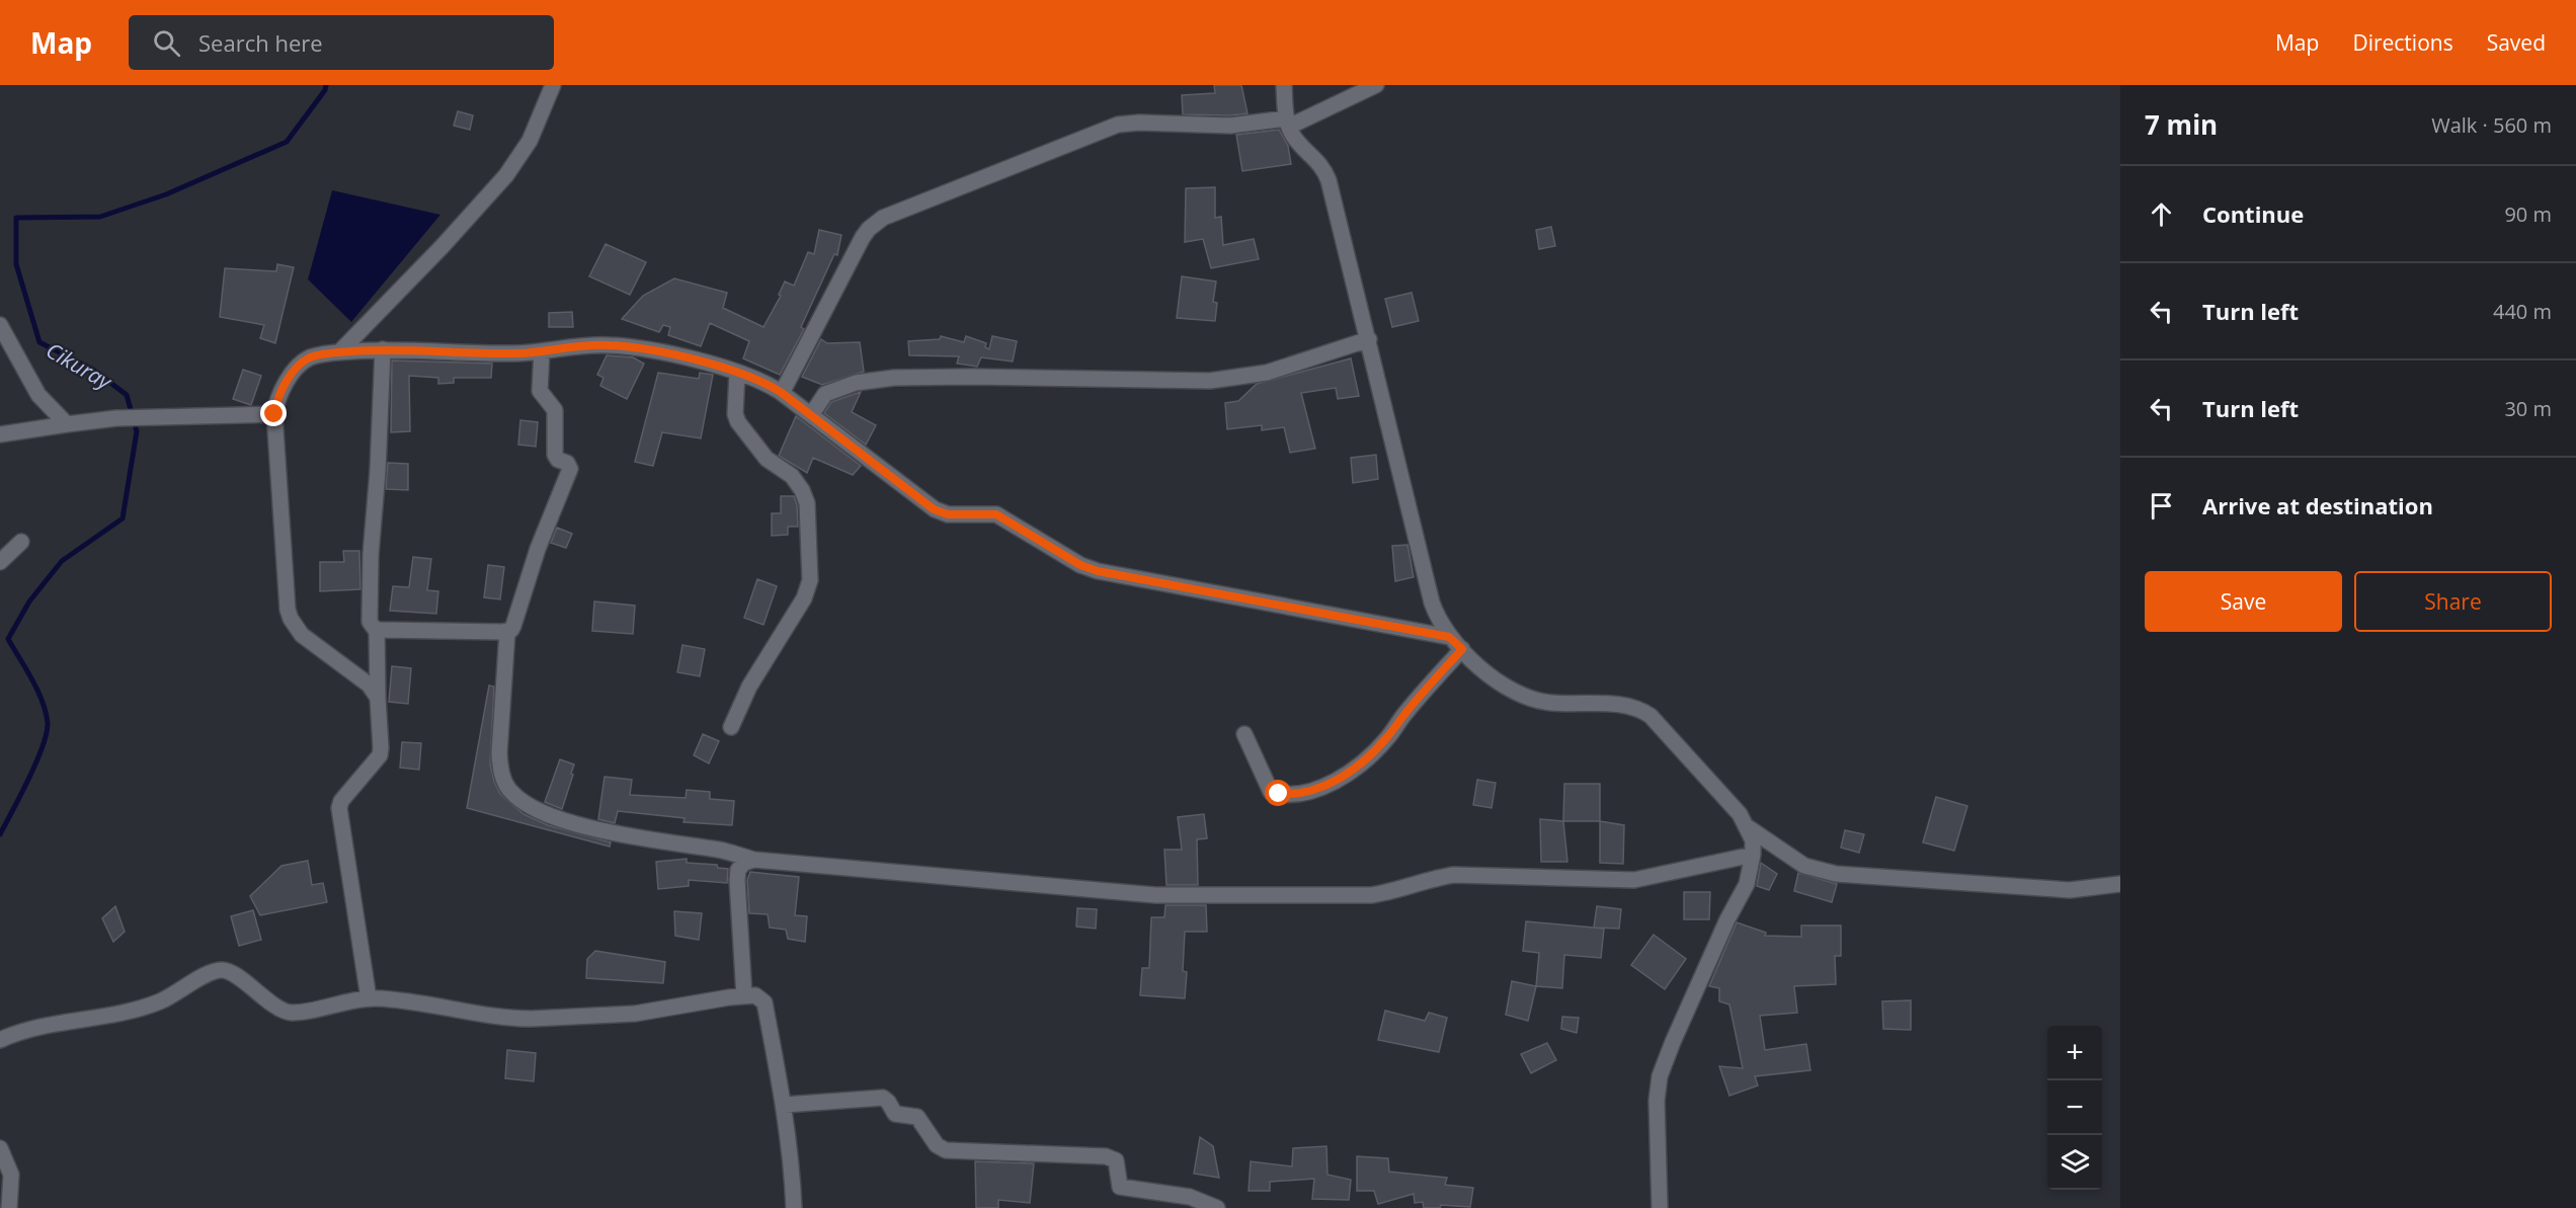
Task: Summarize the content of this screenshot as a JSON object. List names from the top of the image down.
{
  "water": ["Cikuray"],
  "page": {
    "header": "Map",
    "search": "Search here",
    "nav": ["Map", "Directions", "Saved"],
    "heading": ["7 min", "Walk · 560 m"],
    "list": [
      ["Continue", "90 m"],
      ["Turn left", "440 m"],
      ["Turn left", "30 m"],
      "Arrive at destination"
    ],
    "buttons": ["Save", "Share"],
    "map_buttons": ["+", "−"]
  }
}
